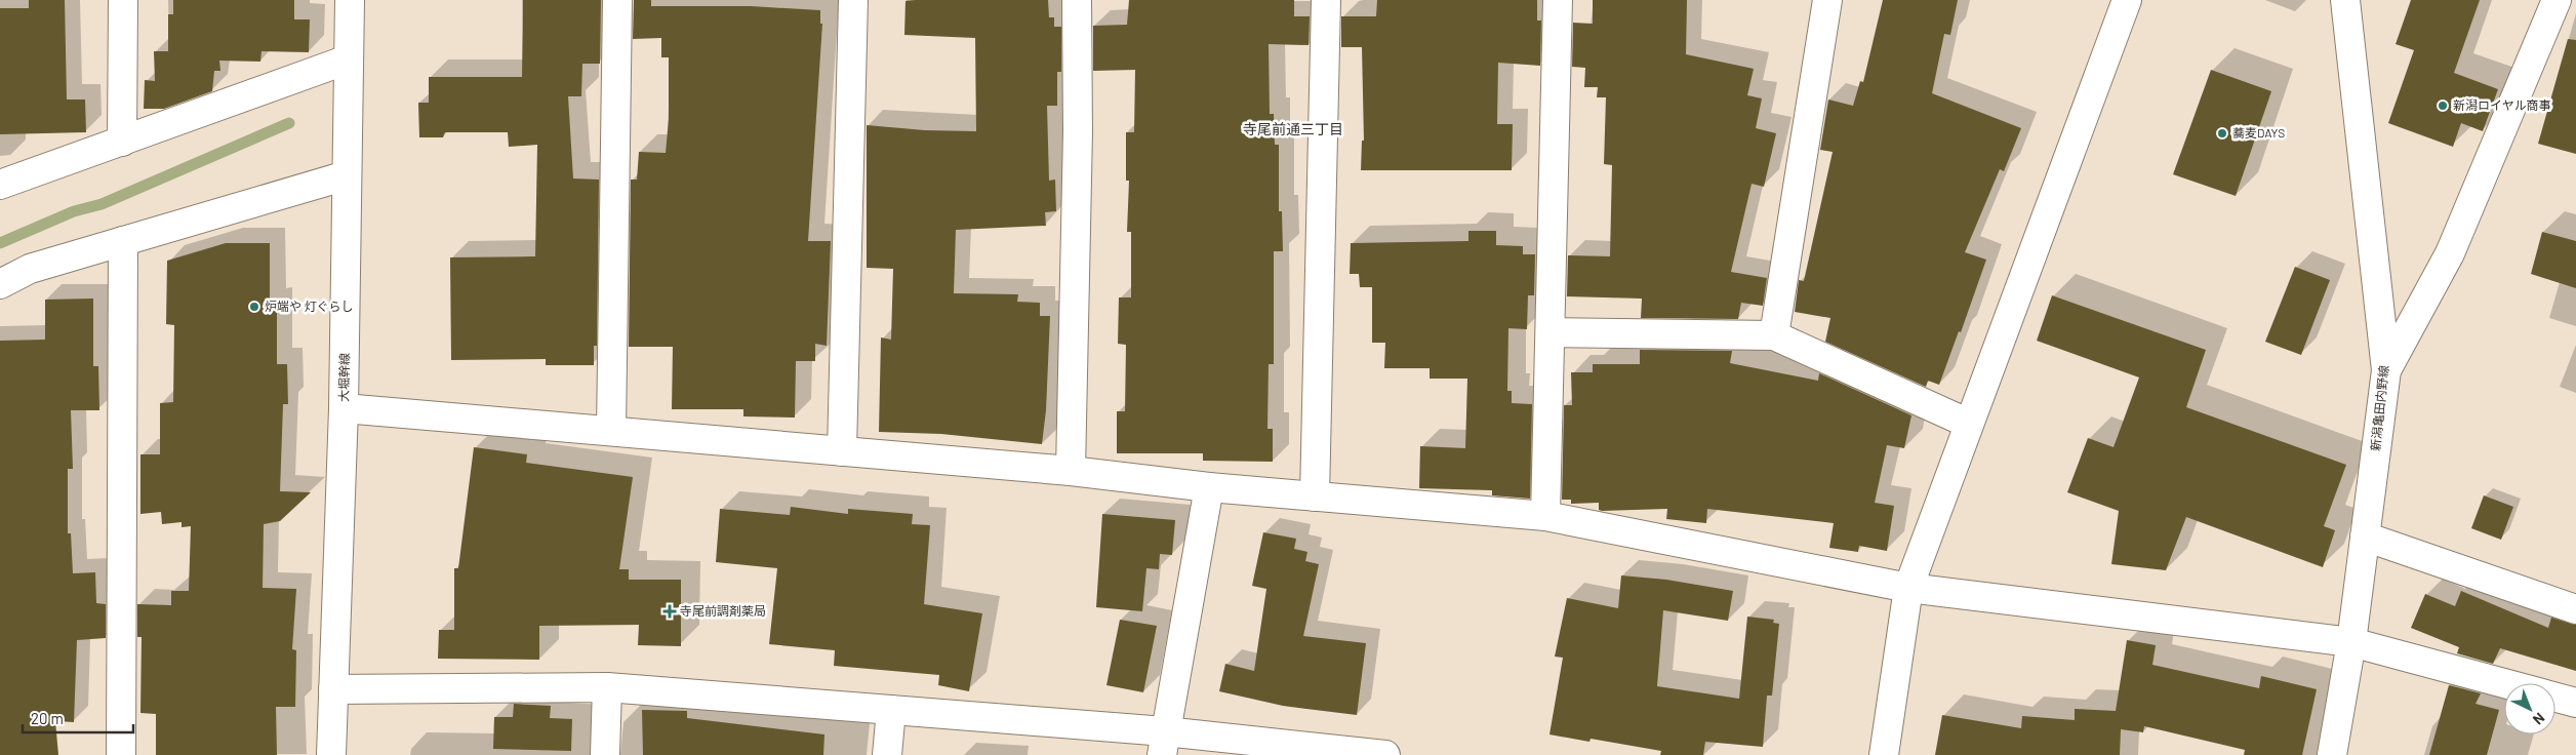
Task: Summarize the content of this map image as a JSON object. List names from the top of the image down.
{
  "streets": {
    "street": ["大堀幹線", "新潟亀田内野線"]
  },
  "districts": ["寺尾前通三丁目"],
  "places": {
    "other": ["新潟ロイヤル商事", "蕎麦DAYS", "炉端や 灯ぐらし"],
    "health": ["寺尾前調剤薬局"]
  },
  "scale_bar": "20 m",
  "north": "bottom right"
}
